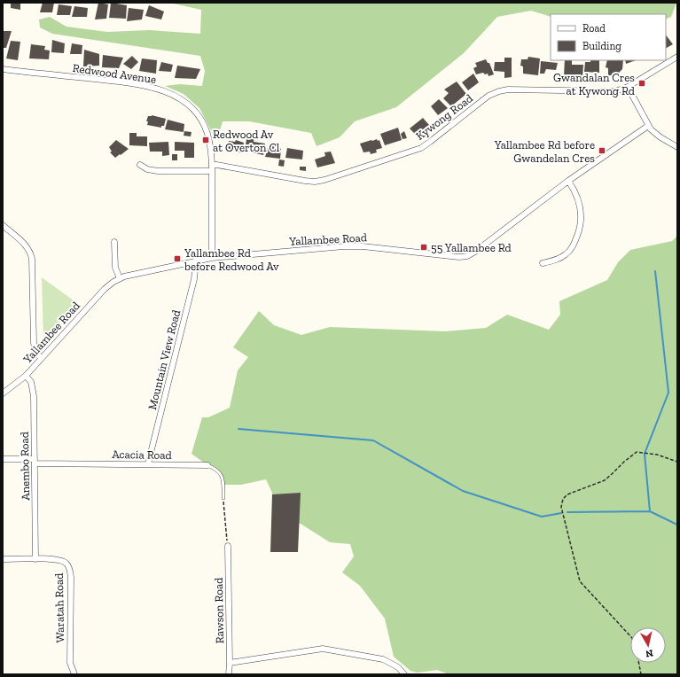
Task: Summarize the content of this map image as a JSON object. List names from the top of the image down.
{
  "streets": {
    "street": [
      "Redwood Avenue",
      "Kywong Road",
      "Yallambee Road",
      "Mountain View Road",
      "Acacia Road",
      "Anembo Road",
      "Waratah Road",
      "Rawson Road"
    ]
  },
  "crossings": [
    ["Redwood Avenue", "Kywong Road"],
    ["Redwood Avenue", "Yallambee Road"],
    ["Yallambee Road", "Mountain View Road"],
    ["Yallambee Road", "Anembo Road"],
    ["Mountain View Road", "Acacia Road"],
    ["Acacia Road", "Anembo Road"],
    ["Anembo Road", "Waratah Road"]
  ],
  "places": {
    "transit": [
      "Gwandalan Cres at Kywong Rd",
      "Redwood Av at Overton Cl",
      "Yallambee Rd before Gwandelan Cres",
      "55 Yallambee Rd",
      "Yallambee Rd before Redwood Av"
    ]
  },
  "legend": ["Road", "Building"],
  "north": "bottom"
}
